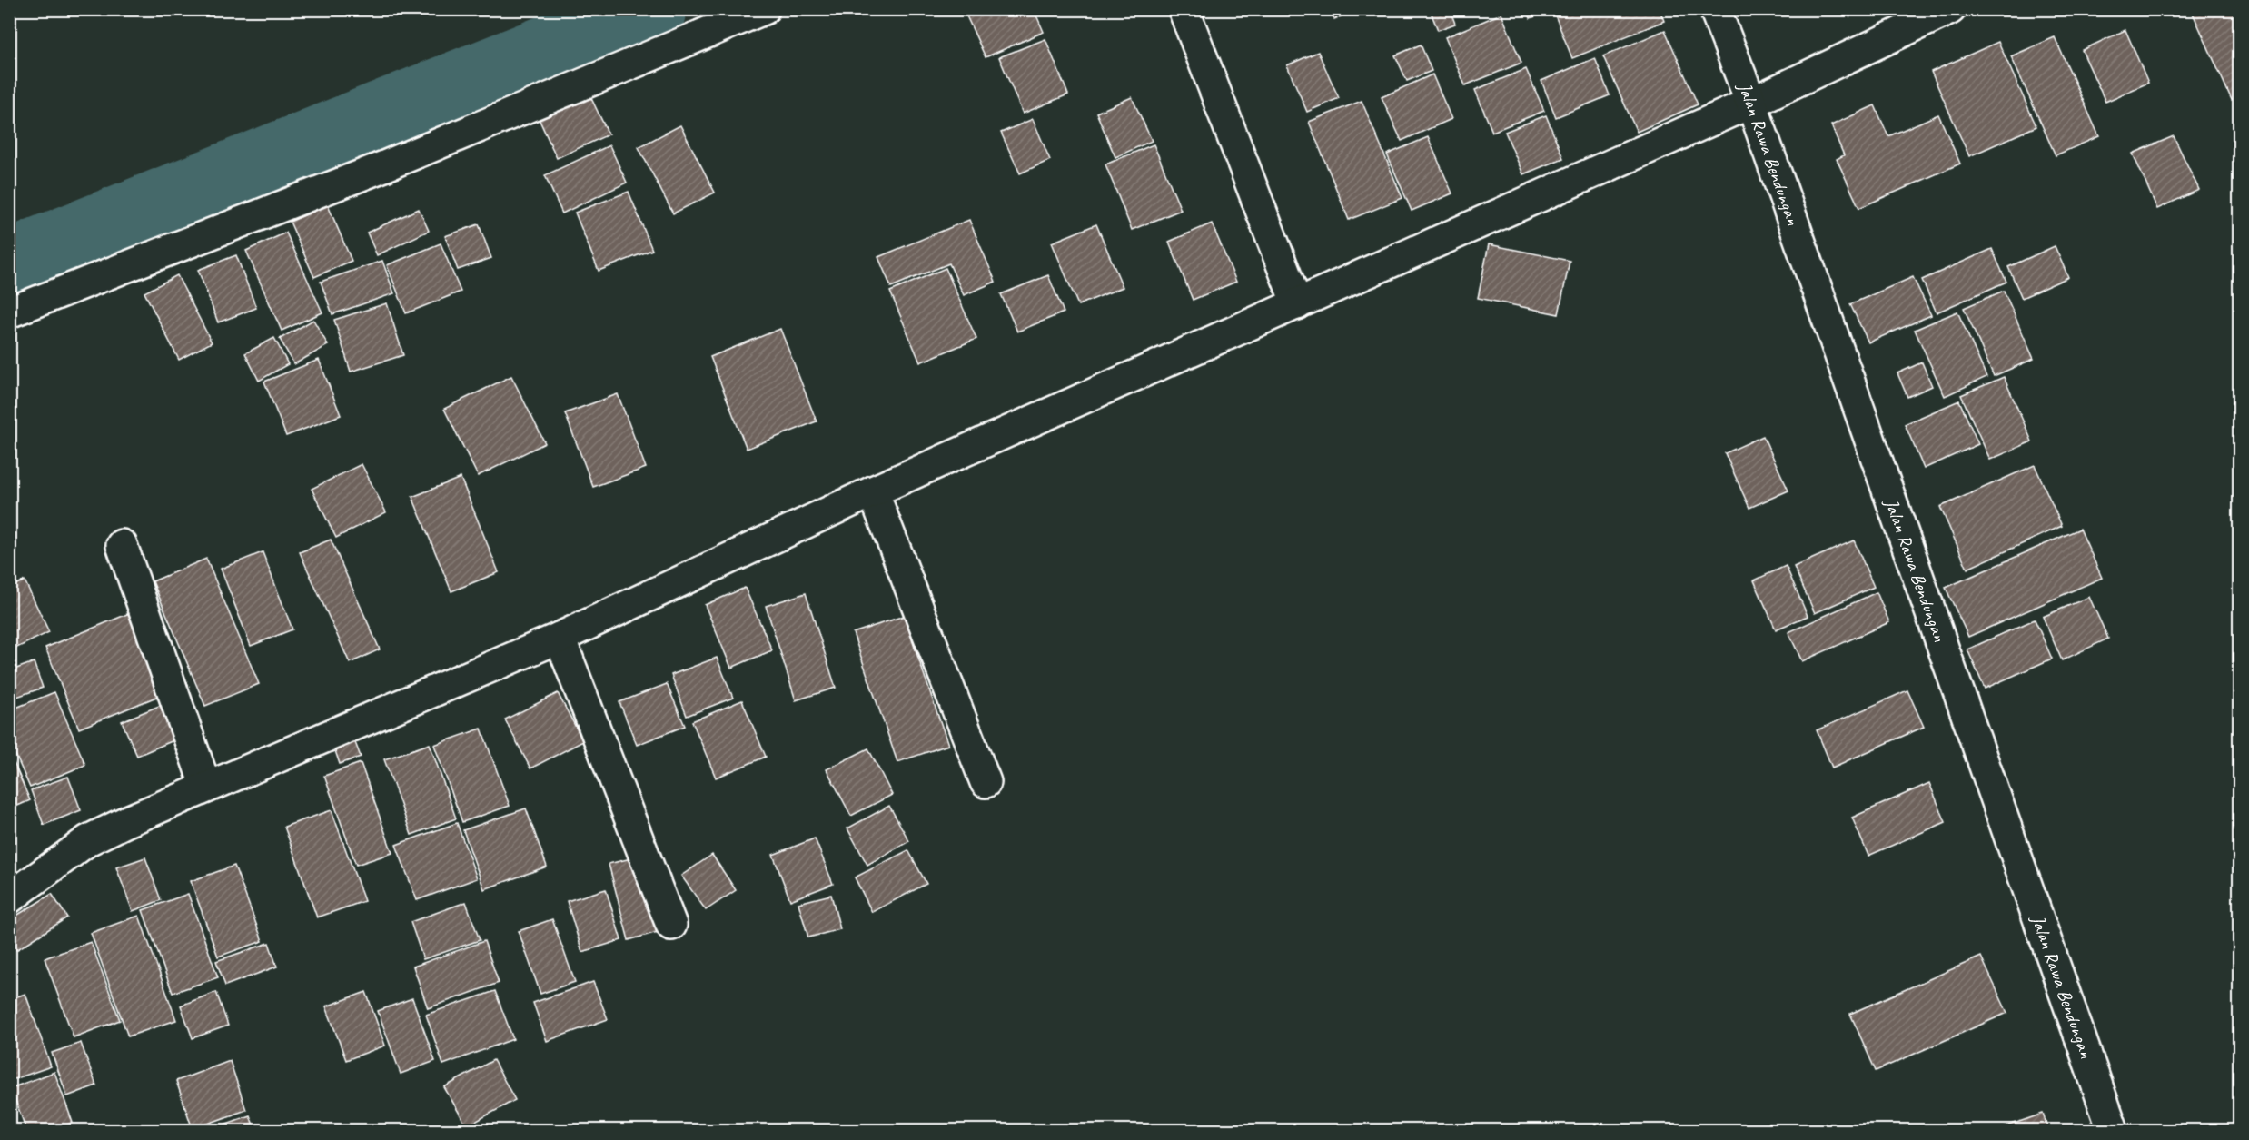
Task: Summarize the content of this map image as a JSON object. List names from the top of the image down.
{
  "streets": {
    "street": ["Jalan Rawa Bendungan"]
  }
}
